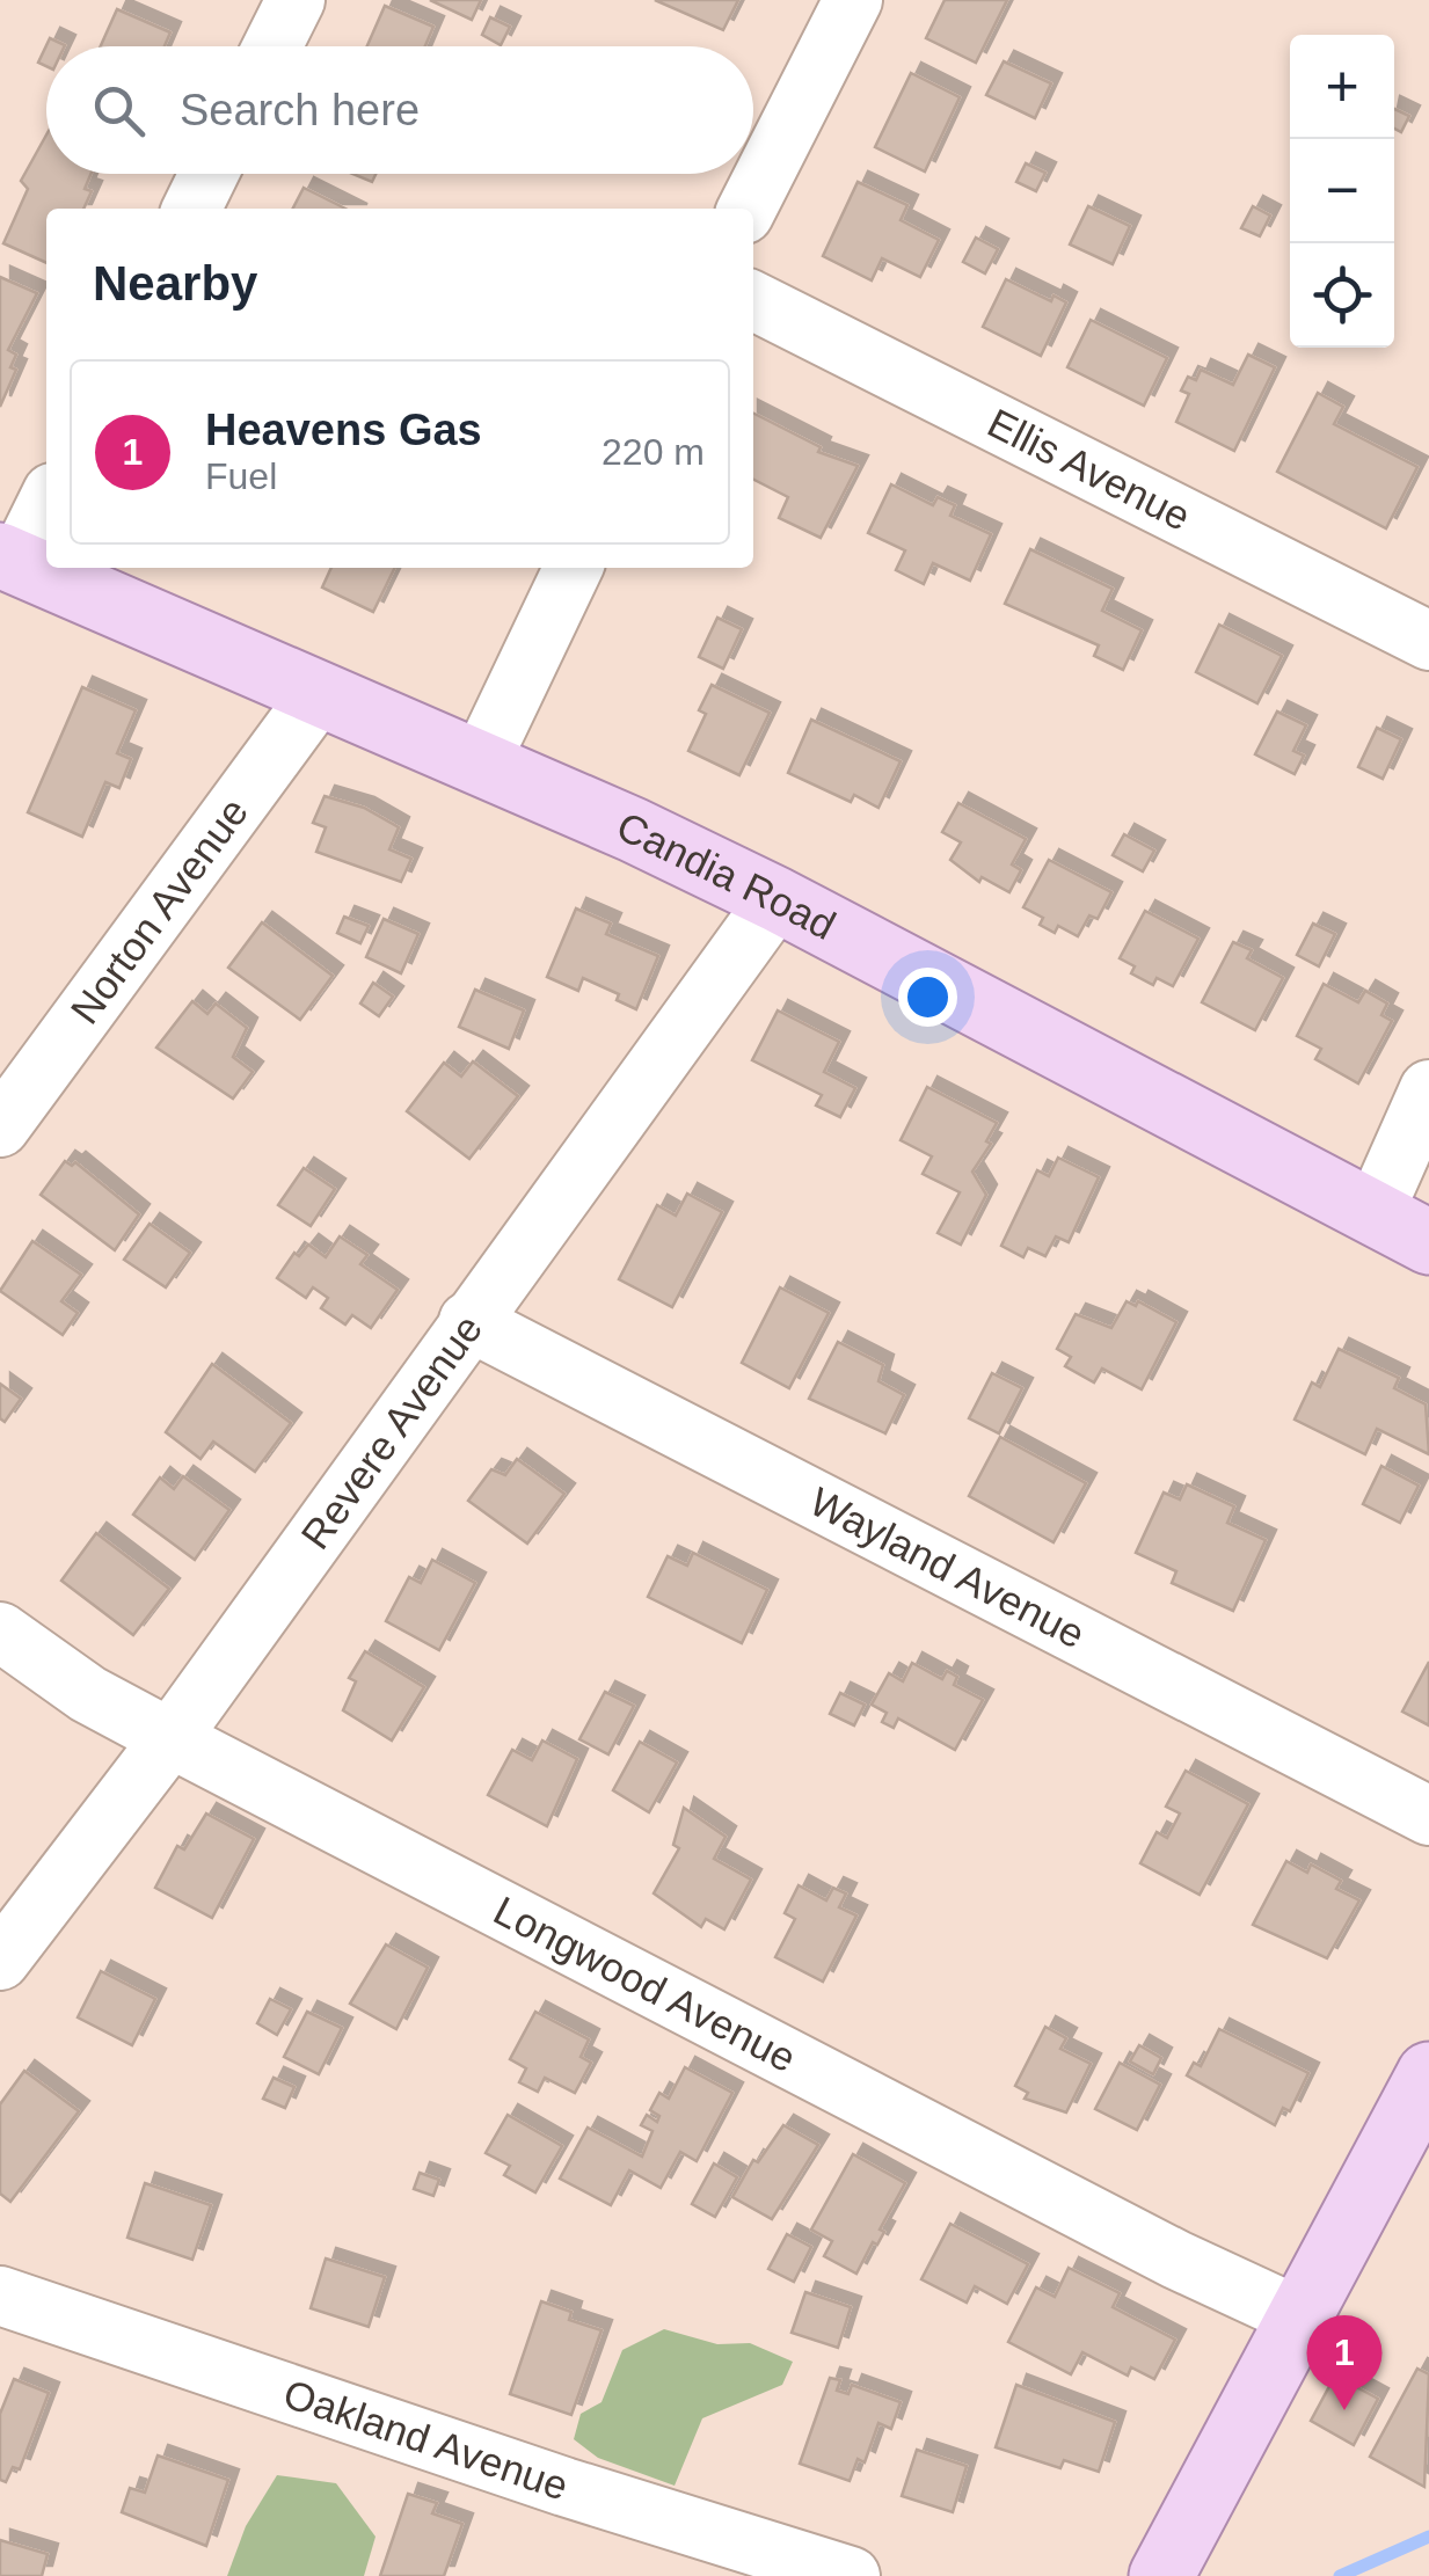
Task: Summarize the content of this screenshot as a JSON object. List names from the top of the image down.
{
  "streets": {
    "main road": ["Candia Road"],
    "street": [
      "Ellis Avenue",
      "Norton Avenue",
      "Revere Avenue",
      "Wayland Avenue",
      "Longwood Avenue",
      "Oakland Avenue"
    ]
  },
  "crossings": [
    ["Candia Road", "Norton Avenue"],
    ["Candia Road", "Revere Avenue"],
    ["Revere Avenue", "Wayland Avenue"],
    ["Revere Avenue", "Longwood Avenue"]
  ],
  "page": {
    "map_buttons": ["+", "−"],
    "search": "Search here",
    "heading": "Nearby",
    "list": [
      {
        "mark": "1",
        "name": "Heavens Gas",
        "note": "Fuel",
        "value": "220 m"
      }
    ],
    "pins": "1"
  }
}
